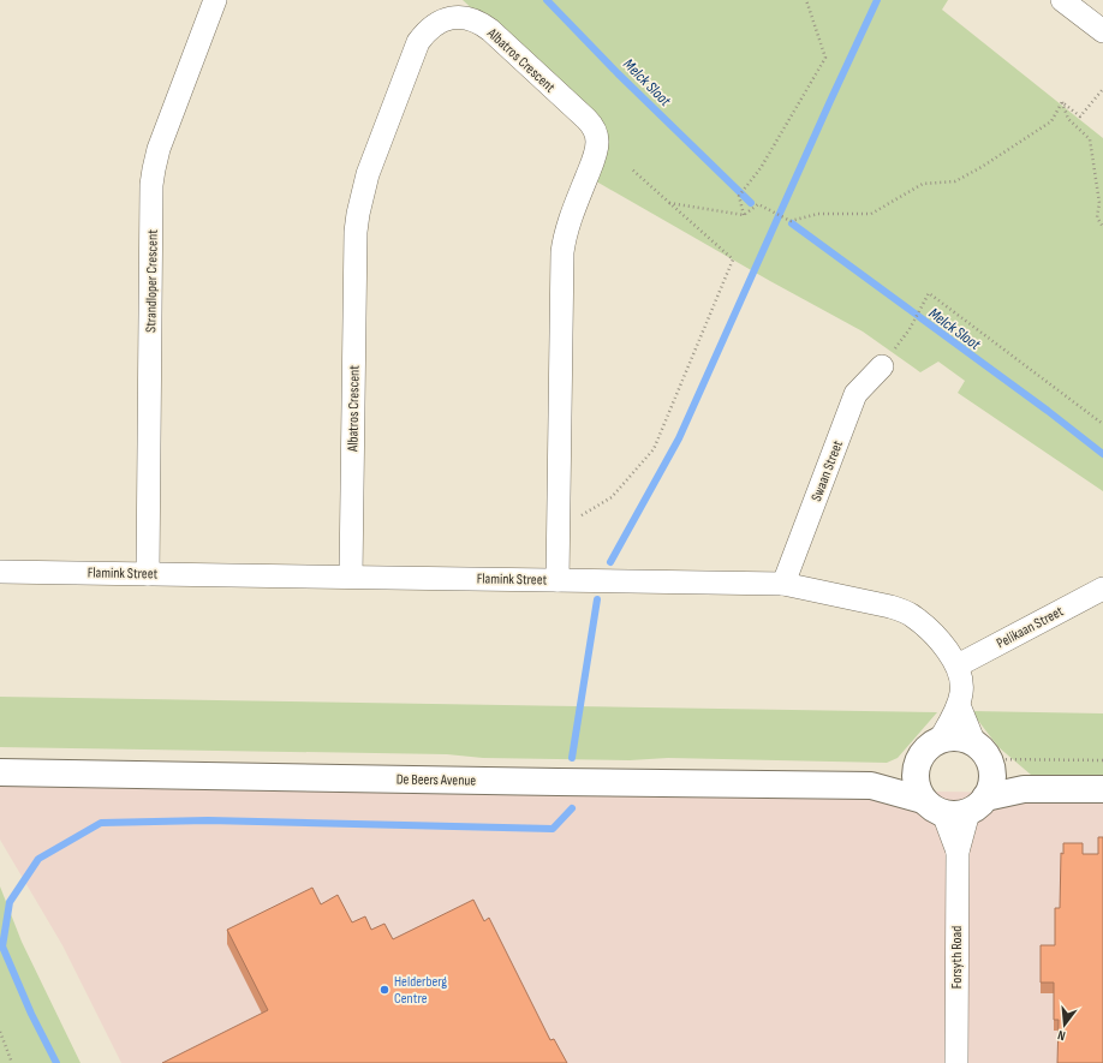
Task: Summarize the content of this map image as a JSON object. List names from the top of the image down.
{
  "streets": {
    "street": [
      "Albatros Crescent",
      "Strandloper Crescent",
      "Swaan Street",
      "Flamink Street",
      "Pelikaan Street",
      "De Beers Avenue",
      "Forsyth Road"
    ]
  },
  "crossings": [
    ["Albatros Crescent", "Flamink Street"],
    ["Strandloper Crescent", "Flamink Street"],
    ["Swaan Street", "Flamink Street"],
    ["Flamink Street", "Pelikaan Street"],
    ["Flamink Street", "De Beers Avenue"],
    ["Flamink Street", "Forsyth Road"],
    ["De Beers Avenue", "Forsyth Road"]
  ],
  "water": ["Melck Sloot"],
  "places": ["Helderberg Centre"],
  "north": "bottom"
}
